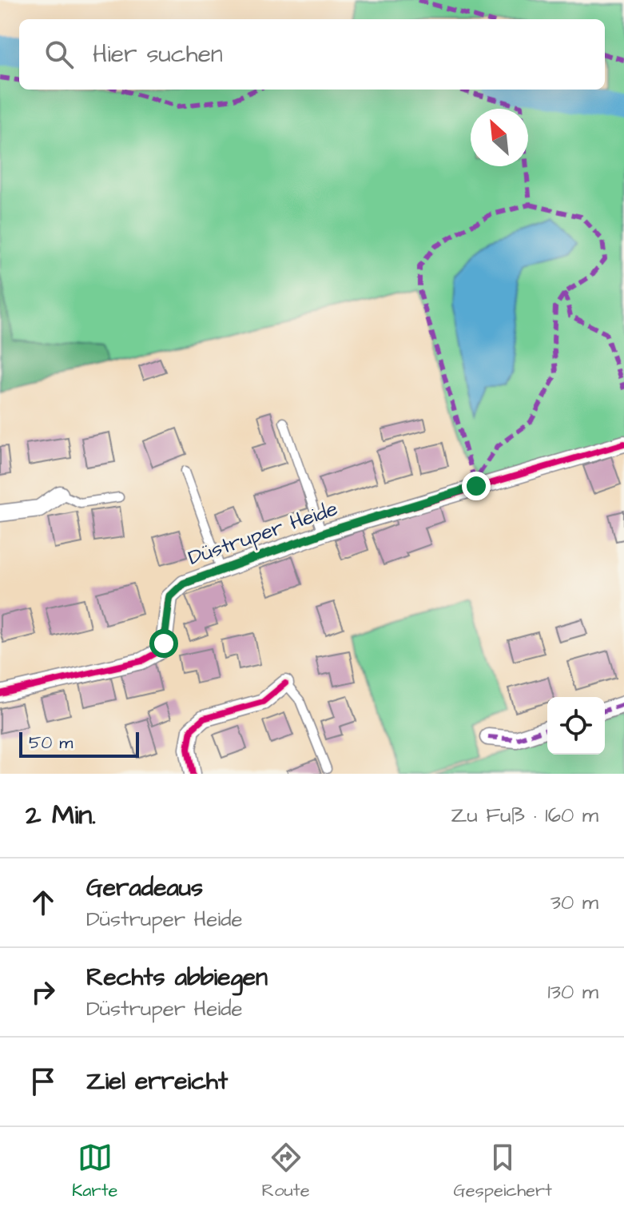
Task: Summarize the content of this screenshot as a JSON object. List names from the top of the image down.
{
  "streets": {
    "street": ["Düstruper Heide"]
  },
  "scale_bar": "50 m",
  "north": "top left",
  "page": {
    "search": "Hier suchen",
    "scale": "50 m",
    "heading": ["2 Min.", "Zu Fuß · 160 m"],
    "list": [
      ["Geradeaus", "Düstruper Heide", "30 m"],
      ["Rechts abbiegen", "Düstruper Heide", "130 m"],
      "Ziel erreicht"
    ],
    "nav": ["Karte", "Route", "Gespeichert"]
  }
}
